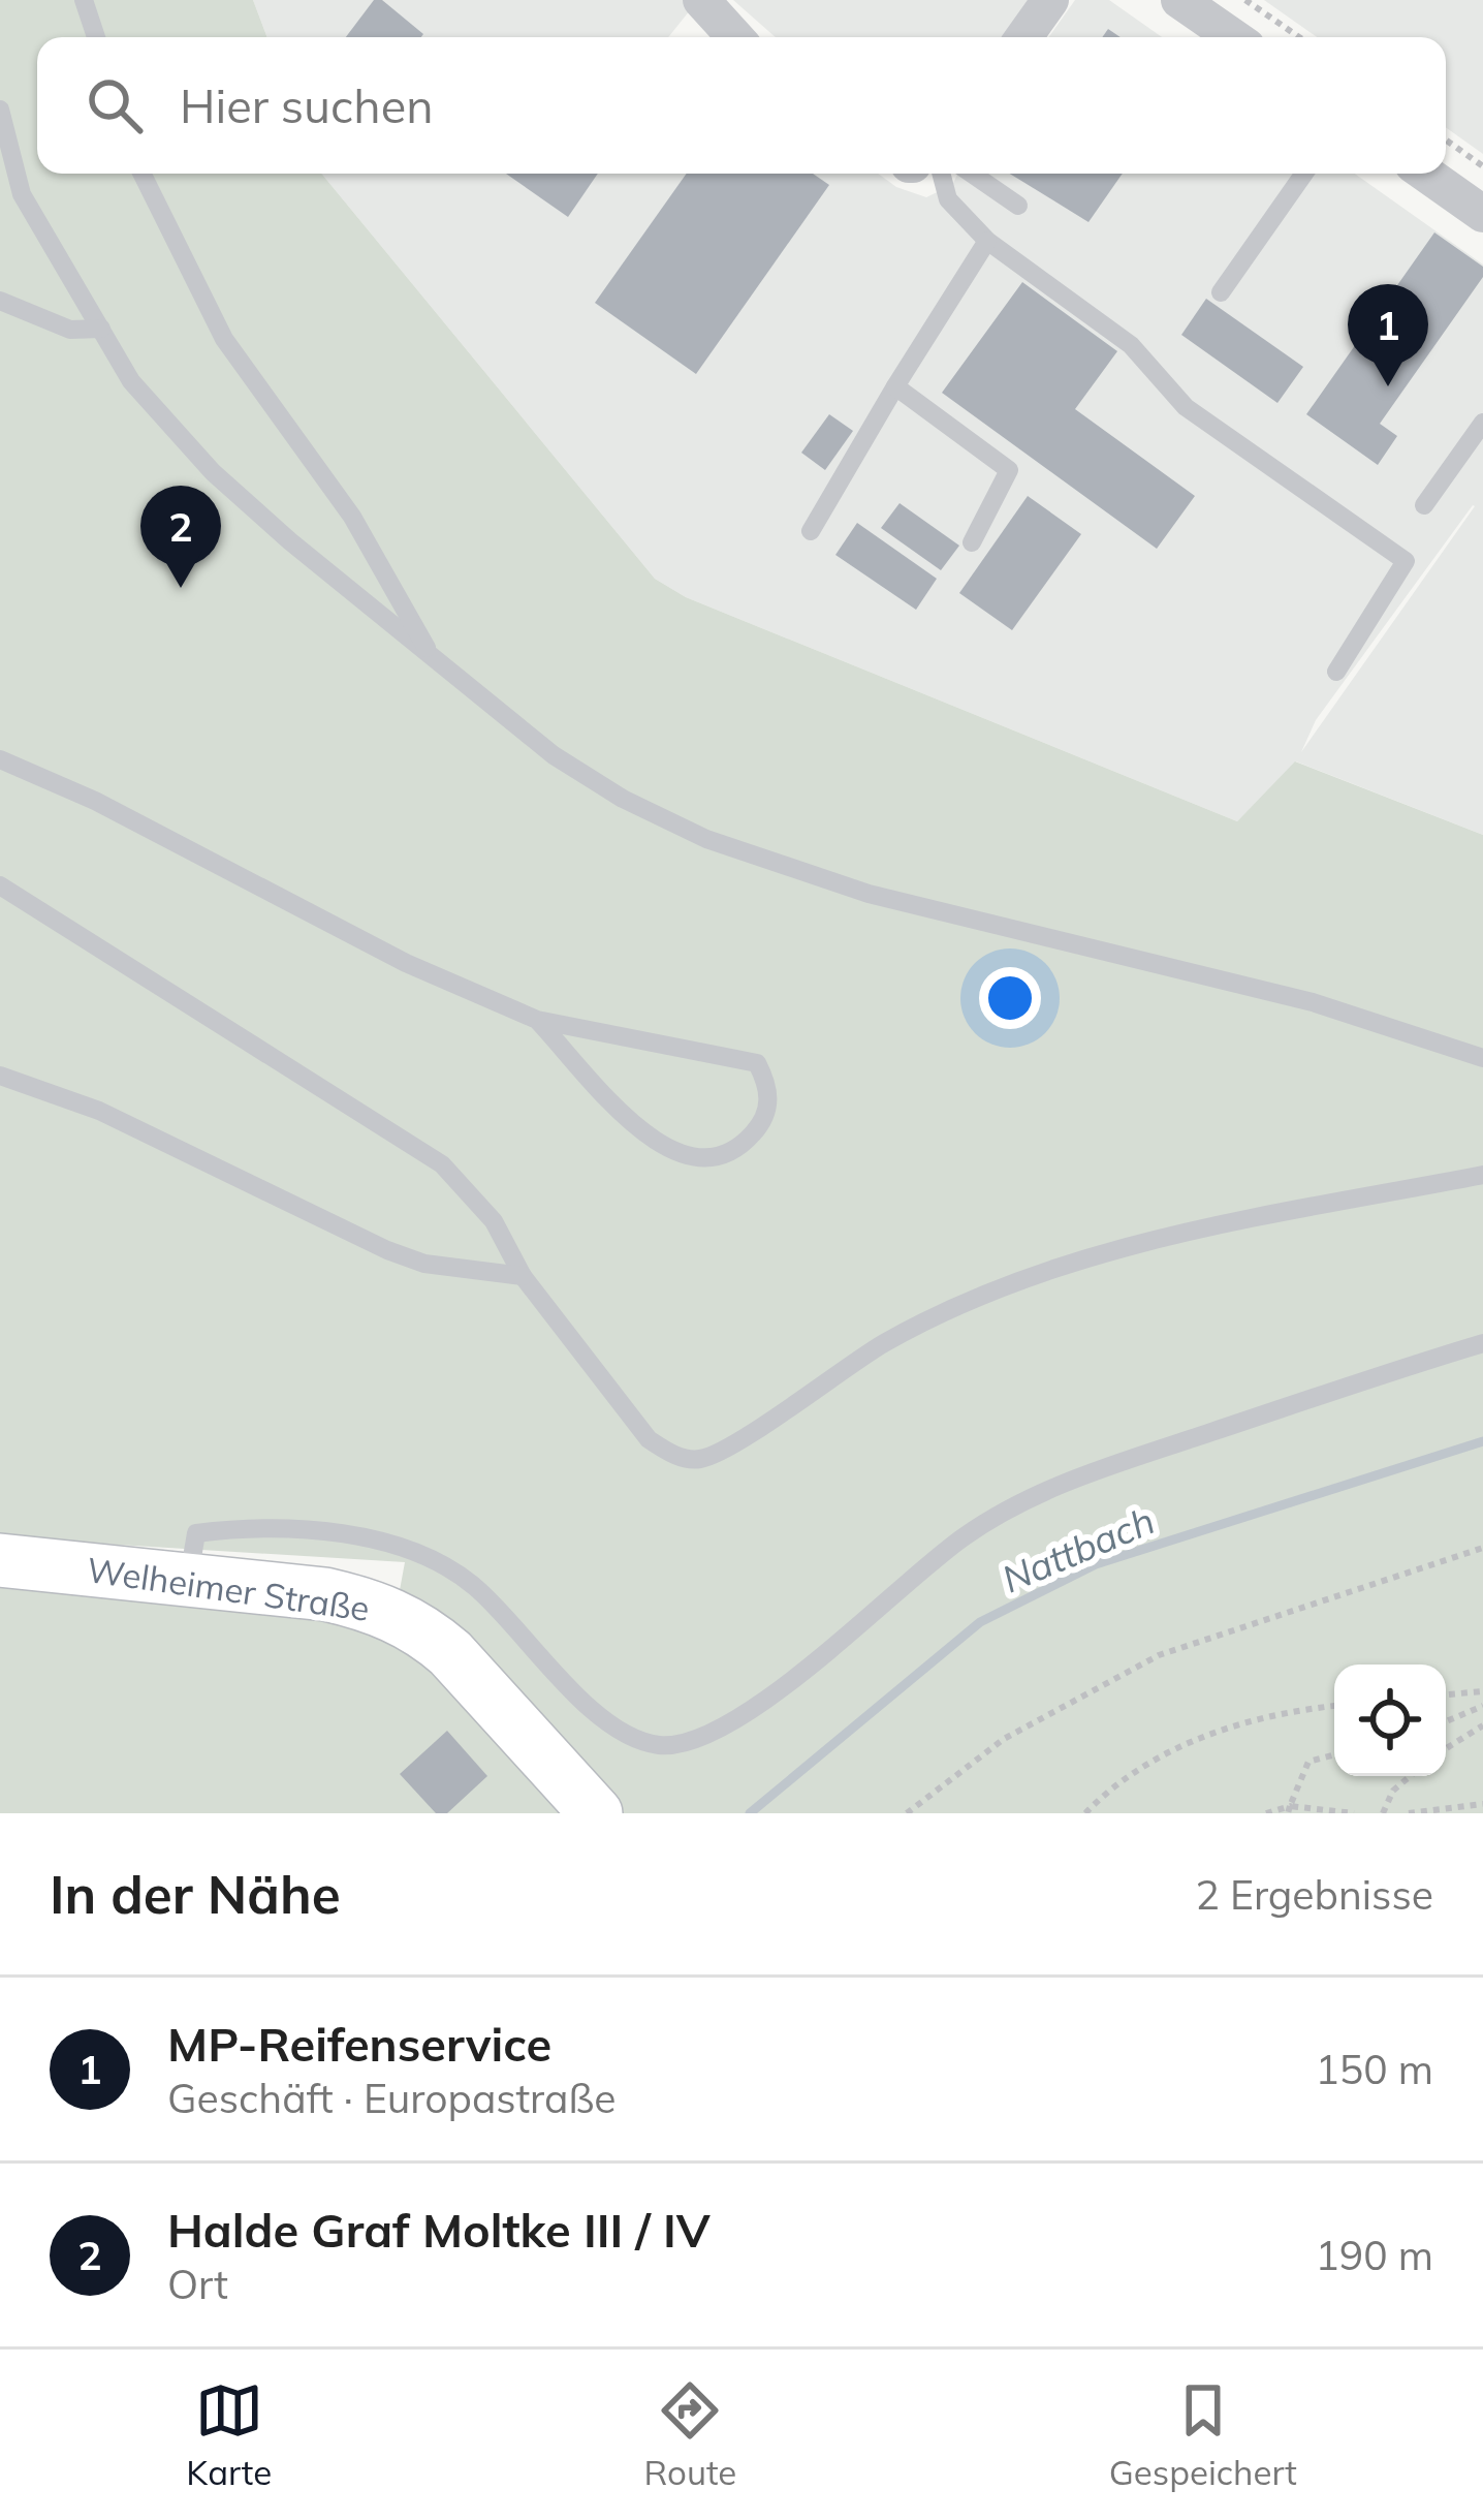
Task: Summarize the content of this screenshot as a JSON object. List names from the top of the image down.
{
  "streets": {
    "street": ["Welheimer Straße"]
  },
  "water": ["Nattbach"],
  "page": {
    "search": "Hier suchen",
    "pins": ["1", "2"],
    "heading": ["In der Nähe", "2 Ergebnisse"],
    "list": [
      {
        "mark": "1",
        "name": "MP-Reifenservice",
        "note": "Geschäft · Europastraße",
        "value": "150 m"
      },
      {
        "mark": "2",
        "name": "Halde Graf Moltke III / IV",
        "note": "Ort",
        "value": "190 m"
      }
    ],
    "nav": ["Karte", "Route", "Gespeichert"]
  }
}
